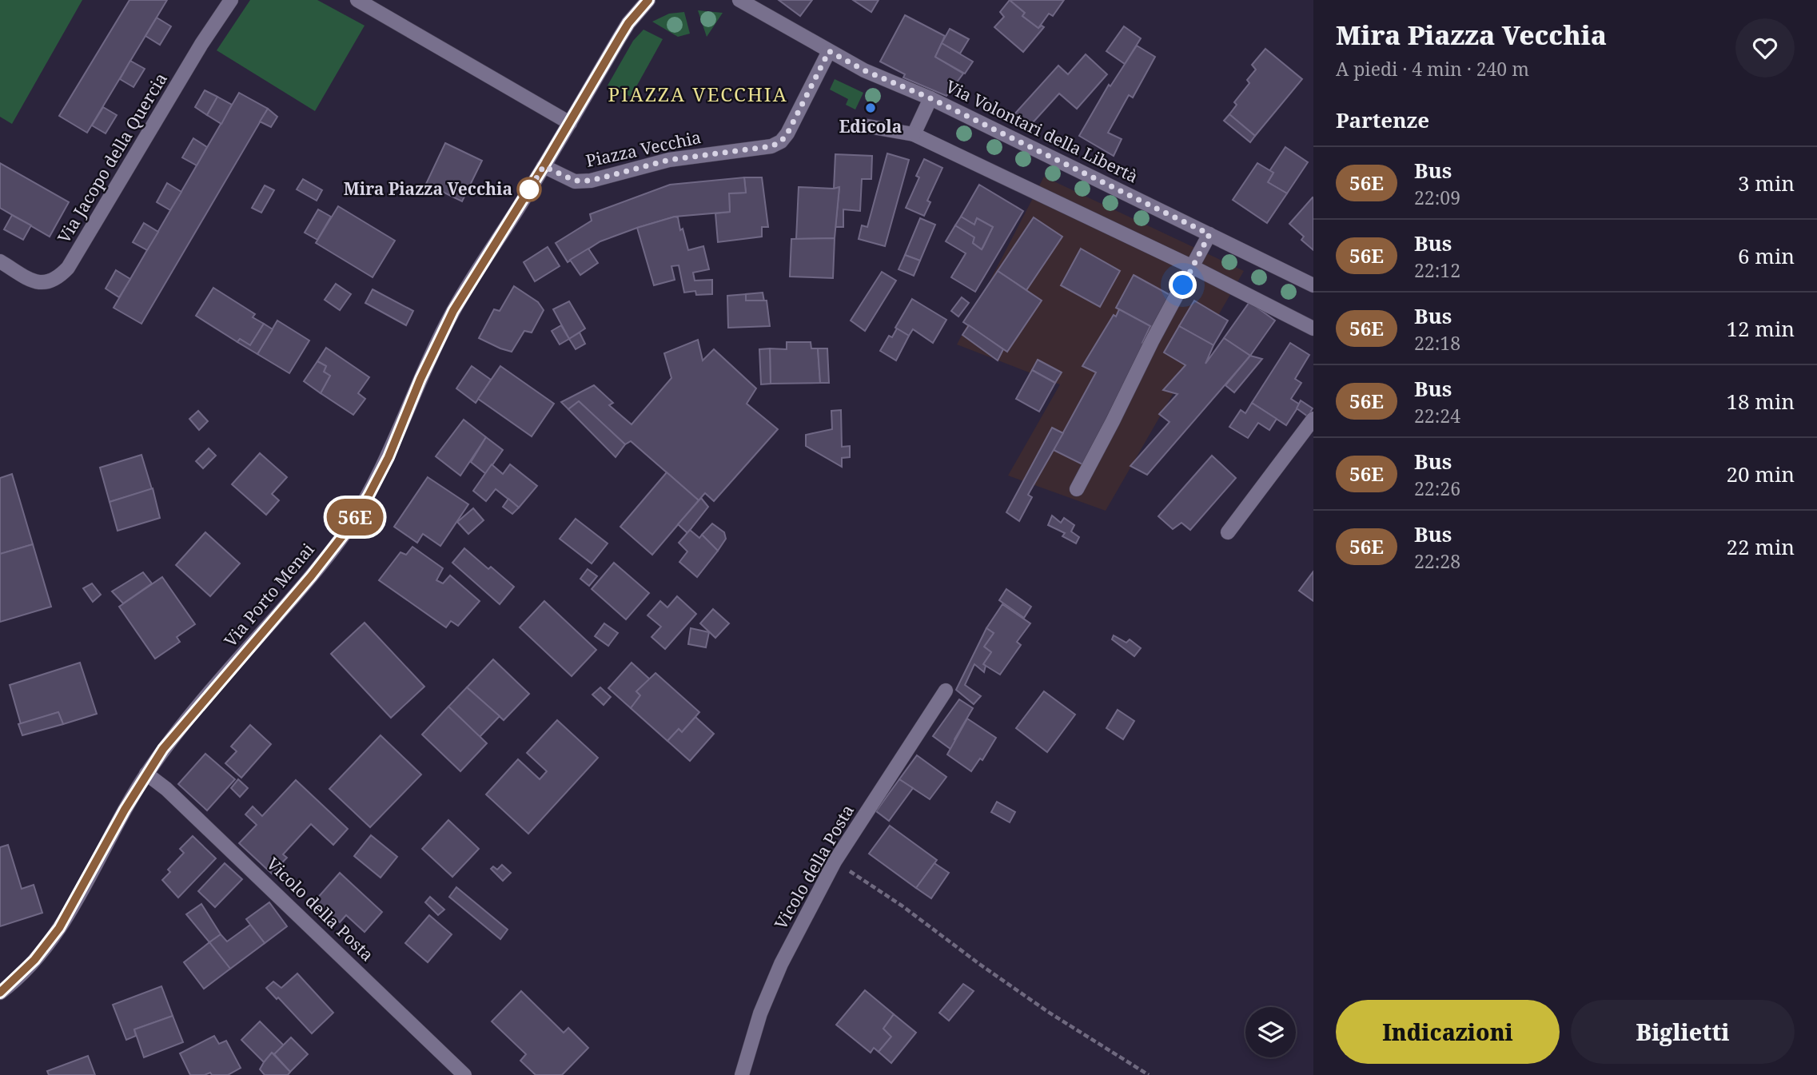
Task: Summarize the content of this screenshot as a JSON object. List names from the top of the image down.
{
  "streets": {
    "street": [
      "Via Volontari della Libertà",
      "Piazza Vecchia",
      "Via Jacopo della Quercia",
      "Via Porto Menai",
      "Vicolo della Posta"
    ]
  },
  "crossings": [
    ["Piazza Vecchia", "Via Porto Menai"],
    ["Via Porto Menai", "Vicolo della Posta"]
  ],
  "districts": ["PIAZZA VECCHIA"],
  "places": ["Edicola", "Mira Piazza Vecchia"],
  "lines": ["bus line 56E"],
  "page": {
    "on_map": "56E",
    "heading": [
      ["Mira Piazza Vecchia", "A piedi · 4 min · 240 m"],
      "Partenze"
    ],
    "list": [
      {
        "mark": "56E",
        "name": "Bus",
        "note": "22:09",
        "value": "3 min"
      },
      {
        "mark": "56E",
        "name": "Bus",
        "note": "22:12",
        "value": "6 min"
      },
      {
        "mark": "56E",
        "name": "Bus",
        "note": "22:18",
        "value": "12 min"
      },
      {
        "mark": "56E",
        "name": "Bus",
        "note": "22:24",
        "value": "18 min"
      },
      {
        "mark": "56E",
        "name": "Bus",
        "note": "22:26",
        "value": "20 min"
      },
      {
        "mark": "56E",
        "name": "Bus",
        "note": "22:28",
        "value": "22 min"
      }
    ],
    "buttons": ["Indicazioni", "Biglietti"]
  }
}
